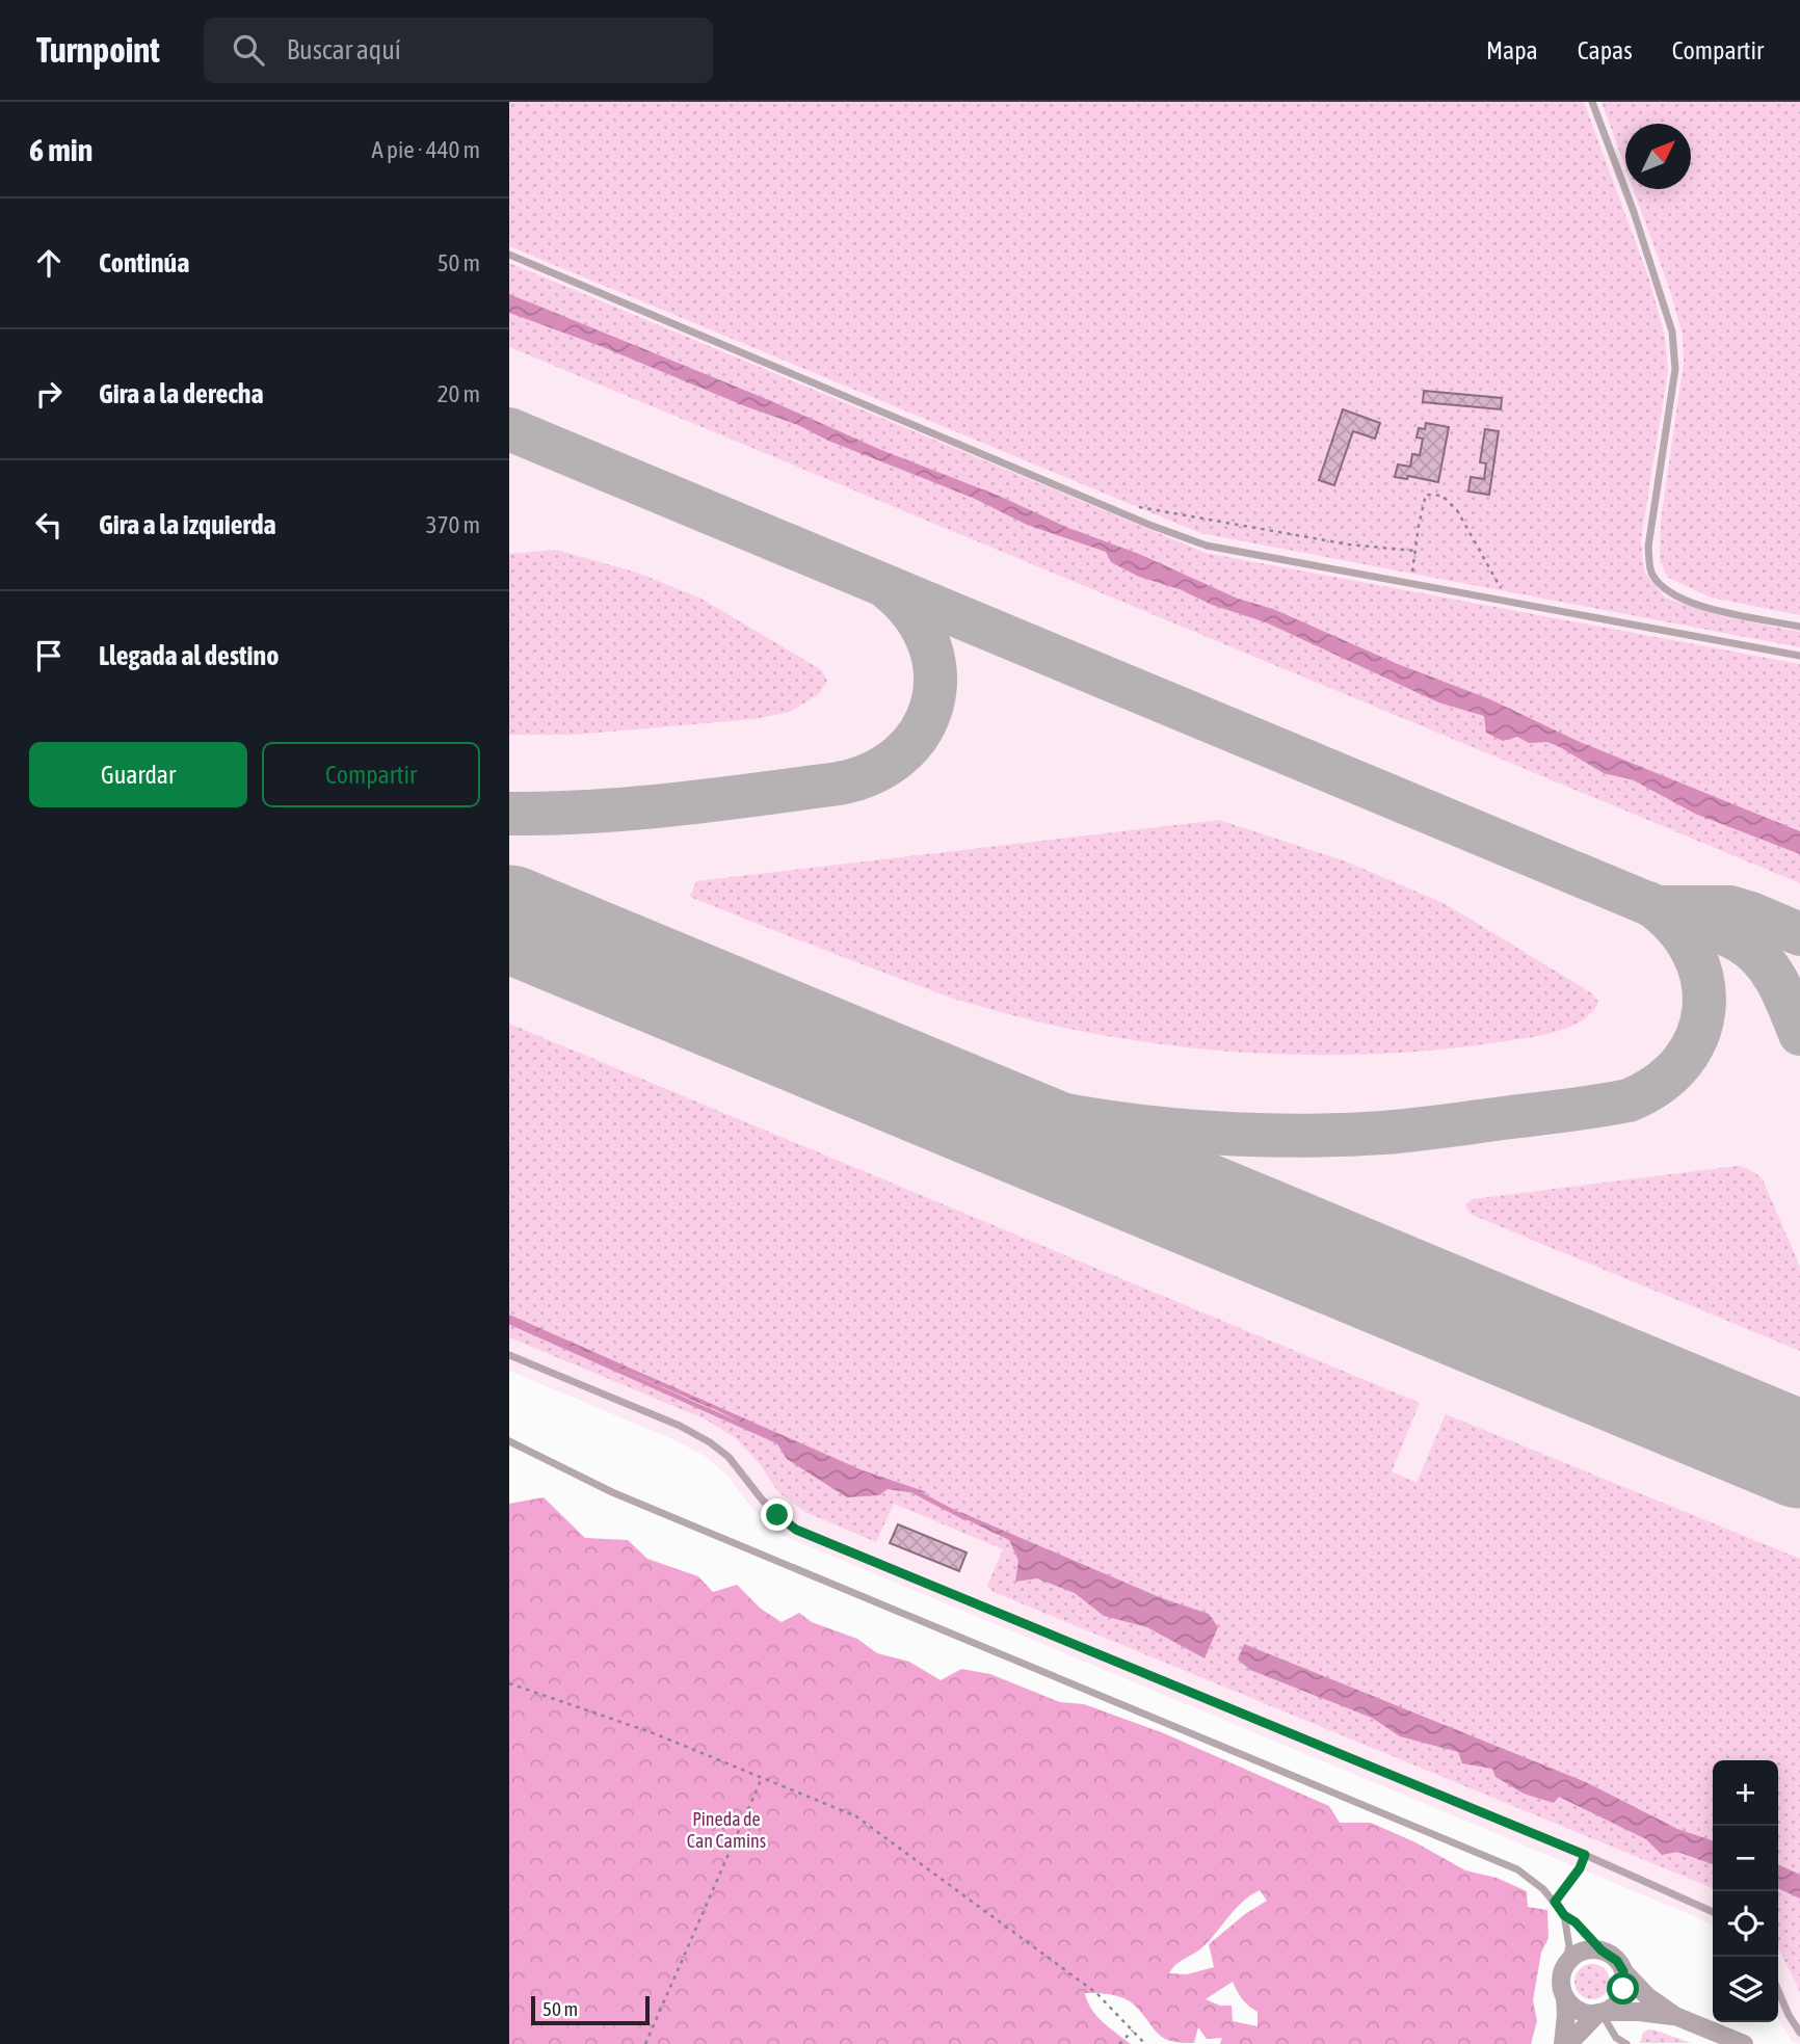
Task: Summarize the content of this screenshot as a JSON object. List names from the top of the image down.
{
  "parks": ["Pineda de Can Camins"],
  "scale_bar": "50 m",
  "north": "top right",
  "page": {
    "header": "Turnpoint",
    "search": "Buscar aquí",
    "nav": ["Mapa", "Capas", "Compartir"],
    "heading": ["6 min", "A pie · 440 m"],
    "list": [
      ["Continúa", "50 m"],
      ["Gira a la derecha", "20 m"],
      ["Gira a la izquierda", "370 m"],
      "Llegada al destino"
    ],
    "buttons": ["Guardar", "Compartir"],
    "map_buttons": ["+", "−"],
    "scale": "50 m"
  }
}
